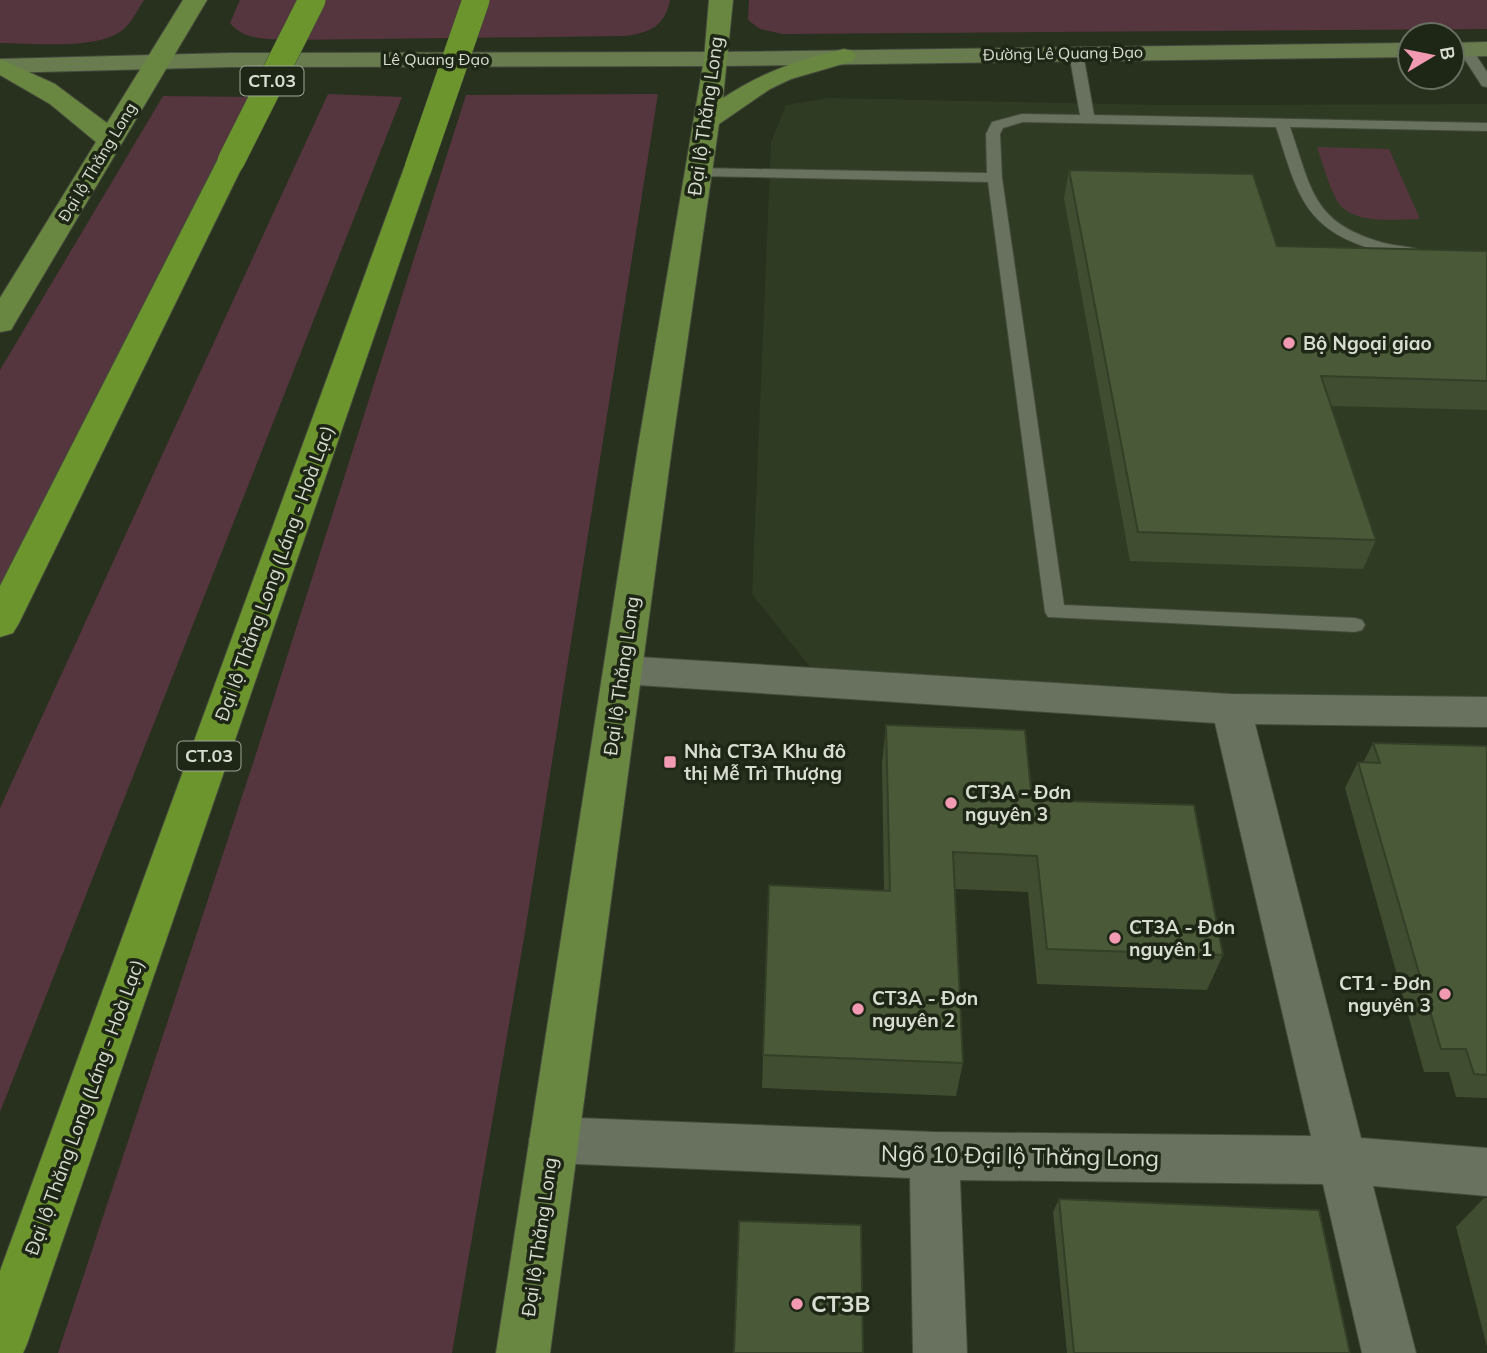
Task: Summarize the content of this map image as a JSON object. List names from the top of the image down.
{
  "streets": {
    "highway": ["CT.03", "Đại lộ Thăng Long (Láng - Hoà Lạc)"],
    "main road": ["Đường Lê Quang Đạo", "Lê Quang Đạo", "Đại lộ Thăng Long"],
    "street": ["Ngõ 10 Đại lộ Thăng Long"]
  },
  "crossings": [
    ["Đường Lê Quang Đạo", "Lê Quang Đạo"],
    ["Đường Lê Quang Đạo", "Đại lộ Thăng Long"],
    ["Lê Quang Đạo", "Đại lộ Thăng Long"],
    ["Đại lộ Thăng Long", "Ngõ 10 Đại lộ Thăng Long"]
  ],
  "places": {
    "other": [
      "Bộ Ngoại giao",
      "CT3A - Đơn nguyên 3",
      "CT3A - Đơn nguyên 1",
      "CT1 - Đơn nguyên 3",
      "CT3A - Đơn nguyên 2",
      "CT3B"
    ],
    "transit": ["Nhà CT3A Khu đô thị Mễ Trì Thượng"]
  },
  "north": "right"
}
